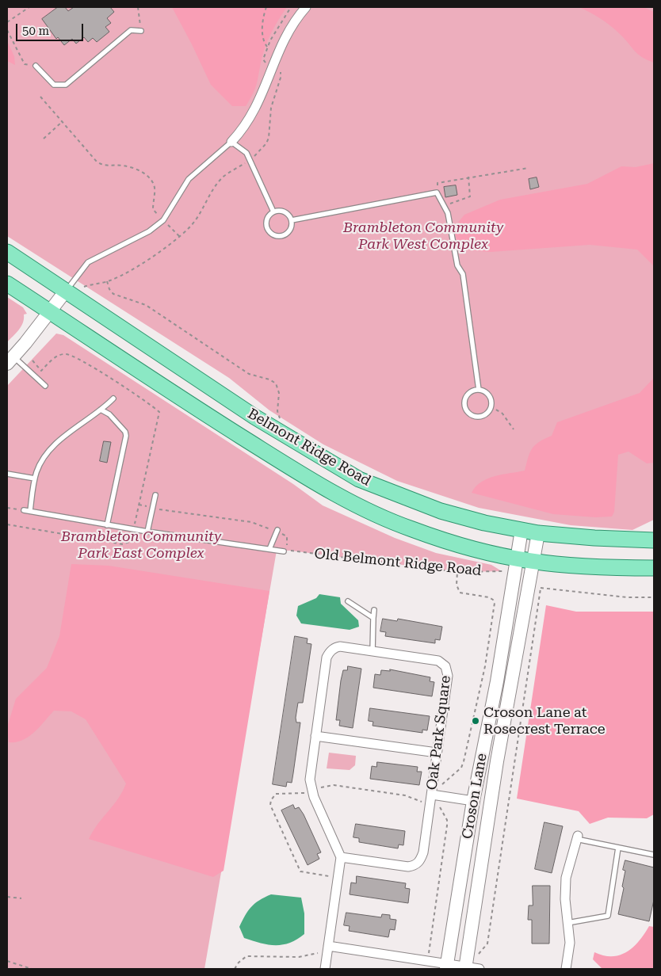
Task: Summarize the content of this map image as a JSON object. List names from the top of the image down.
{
  "streets": {
    "main road": ["Belmont Ridge Road", "Croson Lane"],
    "street": ["Oak Park Square"],
    "path": ["Old Belmont Ridge Road"]
  },
  "crossings": [
    ["Belmont Ridge Road", "Old Belmont Ridge Road"],
    ["Belmont Ridge Road", "Croson Lane"],
    ["Old Belmont Ridge Road", "Croson Lane"]
  ],
  "parks": ["Brambleton Community Park West Complex", "Brambleton Community Park East Complex"],
  "places": ["Croson Lane at Rosecrest Terrace"],
  "scale_bar": "50 m"
}
